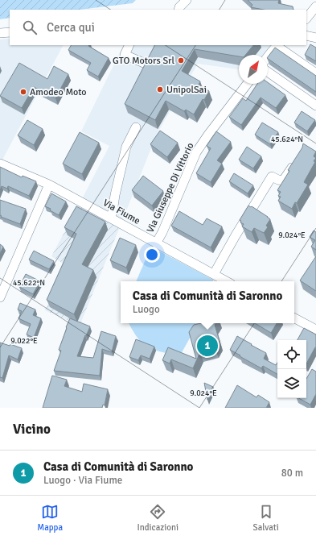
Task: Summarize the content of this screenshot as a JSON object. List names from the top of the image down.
{
  "streets": {
    "street": ["Via Giuseppe Di Vittorio", "Via Fiume"]
  },
  "crossings": [
    ["Via Giuseppe Di Vittorio", "Via Fiume"]
  ],
  "places": ["GTO Motors Srl", "UnipolSai", "Amodeo Moto"],
  "north": "top right",
  "page": {
    "search": "Cerca qui",
    "popup": ["Casa di Comunità di Saronno", "Luogo"],
    "pins": "1",
    "heading": "Vicino",
    "list": [
      {
        "mark": "1",
        "name": "Casa di Comunità di Saronno",
        "note": "Luogo · Via Fiume",
        "value": "80 m"
      }
    ],
    "nav": ["Mappa", "Indicazioni", "Salvati"]
  },
  "coordinates": [
    "45.624°N",
    "9.024°E",
    "45.622°N",
    "9.022°E"
  ]
}
